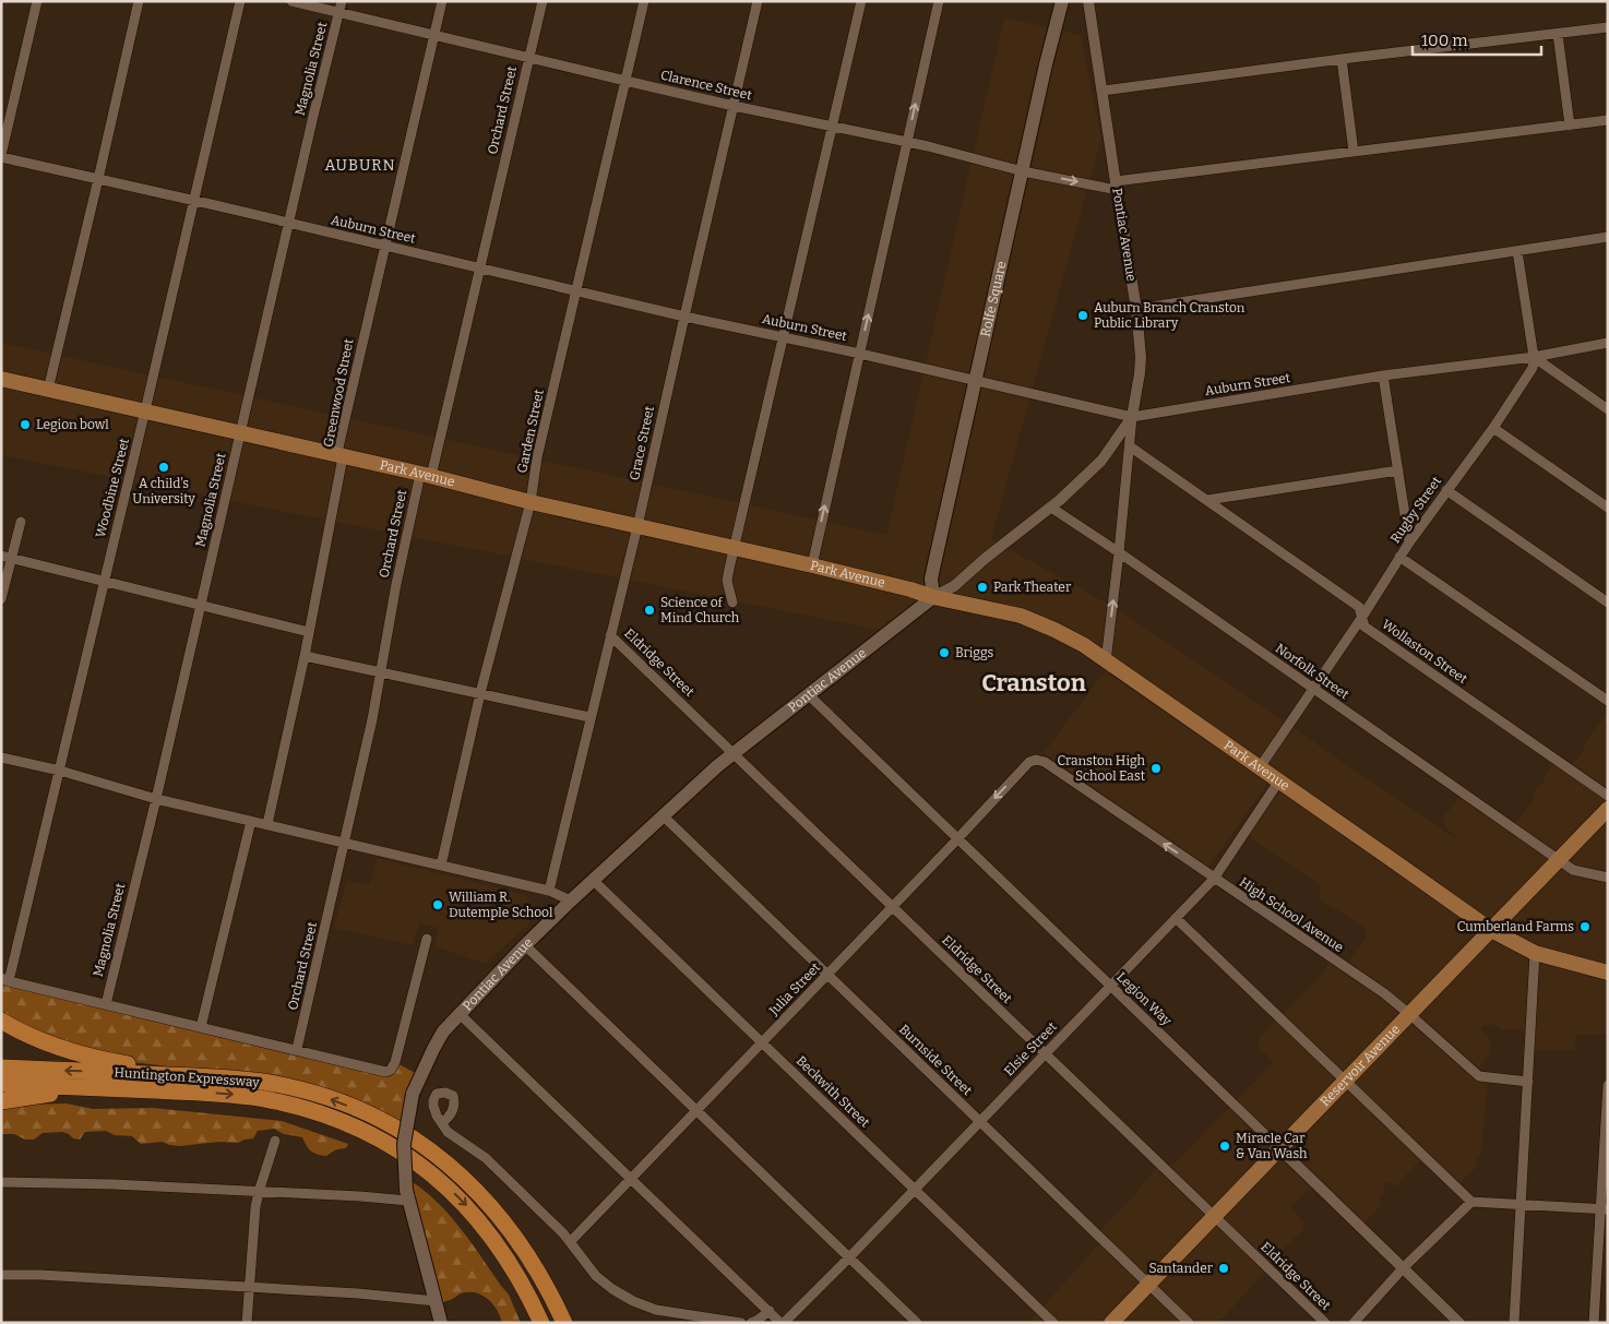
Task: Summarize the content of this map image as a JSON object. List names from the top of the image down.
{
  "streets": {
    "highway": ["Huntington Expressway"],
    "main road": [
      "Pontiac Avenue",
      "Rolfe Square",
      "Park Avenue",
      "Reservoir Avenue"
    ],
    "street": [
      "Magnolia Street",
      "Clarence Street",
      "Orchard Street",
      "Auburn Street",
      "Greenwood Street",
      "Garden Street",
      "Grace Street",
      "Woodbine Street",
      "Rugby Street",
      "Wollaston Street",
      "Eldridge Street",
      "Norfolk Street",
      "High School Avenue",
      "Julia Street",
      "Legion Way",
      "Elsie Street",
      "Burnside Street",
      "Beckwith Street"
    ]
  },
  "crossings": [
    ["Magnolia Street", "Clarence Street"],
    ["Magnolia Street", "Auburn Street"],
    ["Magnolia Street", "Park Avenue"],
    ["Clarence Street", "Orchard Street"],
    ["Clarence Street", "Pontiac Avenue"],
    ["Clarence Street", "Rolfe Square"],
    ["Clarence Street", "Greenwood Street"],
    ["Clarence Street", "Garden Street"],
    ["Clarence Street", "Grace Street"],
    ["Orchard Street", "Auburn Street"],
    ["Orchard Street", "Park Avenue"],
    ["Auburn Street", "Pontiac Avenue"],
    ["Auburn Street", "Rolfe Square"],
    ["Auburn Street", "Greenwood Street"],
    ["Auburn Street", "Garden Street"],
    ["Auburn Street", "Grace Street"],
    ["Auburn Street", "Woodbine Street"],
    ["Auburn Street", "Rugby Street"],
    ["Pontiac Avenue", "Rolfe Square"],
    ["Pontiac Avenue", "Park Avenue"],
    ["Pontiac Avenue", "Eldridge Street"],
    ["Pontiac Avenue", "Norfolk Street"],
    ["Pontiac Avenue", "Legion Way"],
    ["Pontiac Avenue", "Burnside Street"],
    ["Pontiac Avenue", "Beckwith Street"],
    ["Rolfe Square", "Park Avenue"],
    ["Greenwood Street", "Park Avenue"],
    ["Garden Street", "Park Avenue"],
    ["Grace Street", "Park Avenue"],
    ["Grace Street", "Eldridge Street"],
    ["Park Avenue", "Woodbine Street"],
    ["Park Avenue", "Rugby Street"],
    ["Park Avenue", "Elsie Street"],
    ["Park Avenue", "Reservoir Avenue"],
    ["Rugby Street", "Wollaston Street"],
    ["Rugby Street", "Norfolk Street"],
    ["Eldridge Street", "Julia Street"],
    ["Eldridge Street", "Elsie Street"],
    ["Eldridge Street", "Reservoir Avenue"],
    ["Norfolk Street", "Reservoir Avenue"],
    ["High School Avenue", "Julia Street"],
    ["High School Avenue", "Elsie Street"],
    ["High School Avenue", "Reservoir Avenue"],
    ["Julia Street", "Legion Way"],
    ["Julia Street", "Burnside Street"],
    ["Julia Street", "Beckwith Street"],
    ["Legion Way", "Elsie Street"],
    ["Legion Way", "Reservoir Avenue"],
    ["Elsie Street", "Burnside Street"],
    ["Elsie Street", "Beckwith Street"],
    ["Burnside Street", "Reservoir Avenue"]
  ],
  "one_way": ["High School Avenue"],
  "districts": ["AUBURN", "Cranston"],
  "places": [
    "Auburn Branch Cranston Public Library",
    "Legion bowl",
    "A child's University",
    "Park Theater",
    "Science of Mind Church",
    "Briggs",
    "Cranston High School East",
    "William R. Dutemple School",
    "Cumberland Farms",
    "Miracle Car & Van Wash",
    "Santander"
  ],
  "scale_bar": "100 m"
}
